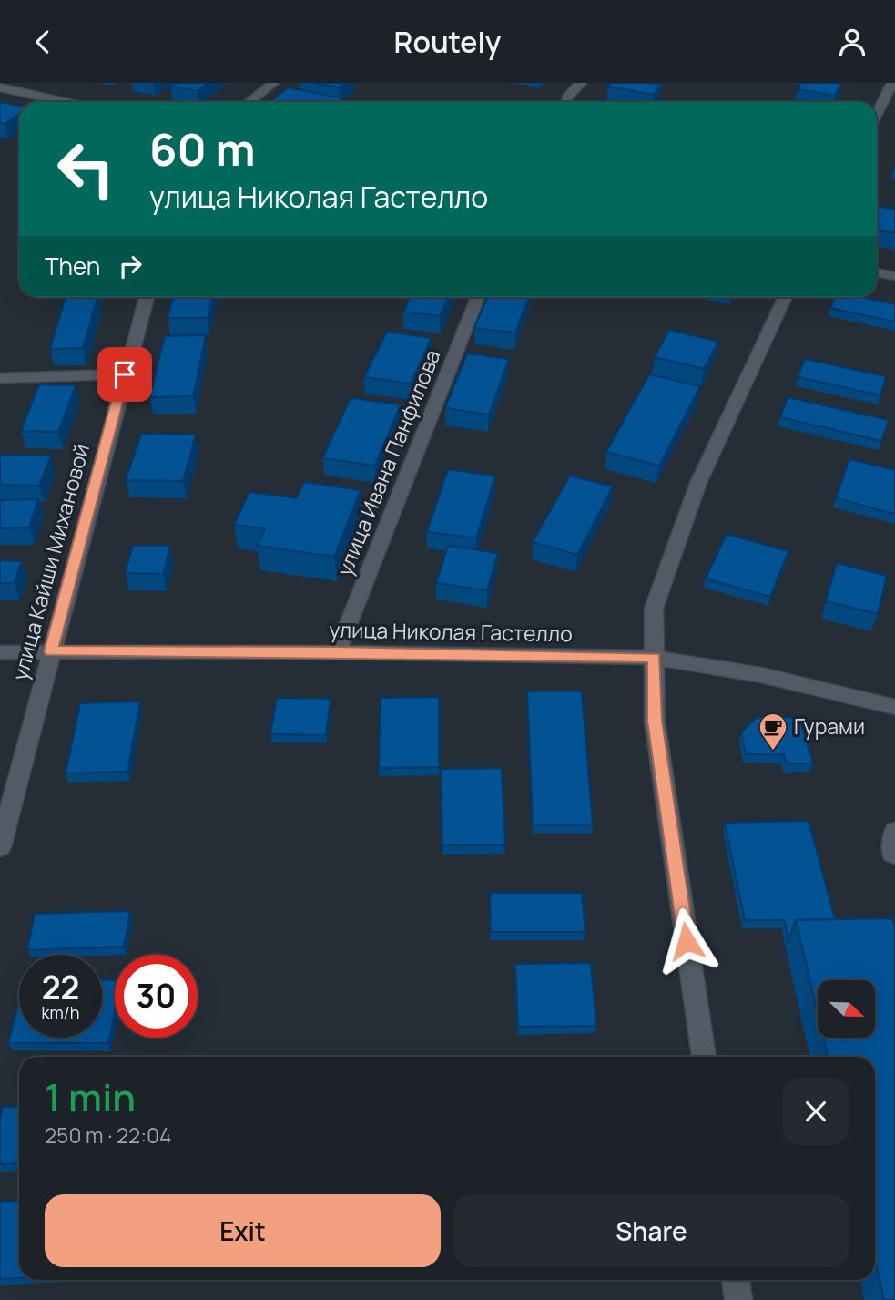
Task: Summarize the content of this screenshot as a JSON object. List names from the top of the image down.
{
  "streets": {
    "street": ["улица Ивана Панфилова", "улица Кайши Михановой", "улица Николая Гастелло"]
  },
  "crossings": [
    ["улица Ивана Панфилова", "улица Николая Гастелло"],
    ["улица Кайши Михановой", "улица Николая Гастелло"]
  ],
  "places": {
    "cafe": ["Гурами"]
  },
  "north": "bottom right",
  "page": {
    "header": "Routely",
    "turn": ["60 m", "улица Николая Гастелло"],
    "then": "Then",
    "speed": "22 km/h",
    "limit": "30",
    "heading": ["1 min", "250 m · 22:04"],
    "buttons": ["Exit", "Share"]
  }
}
